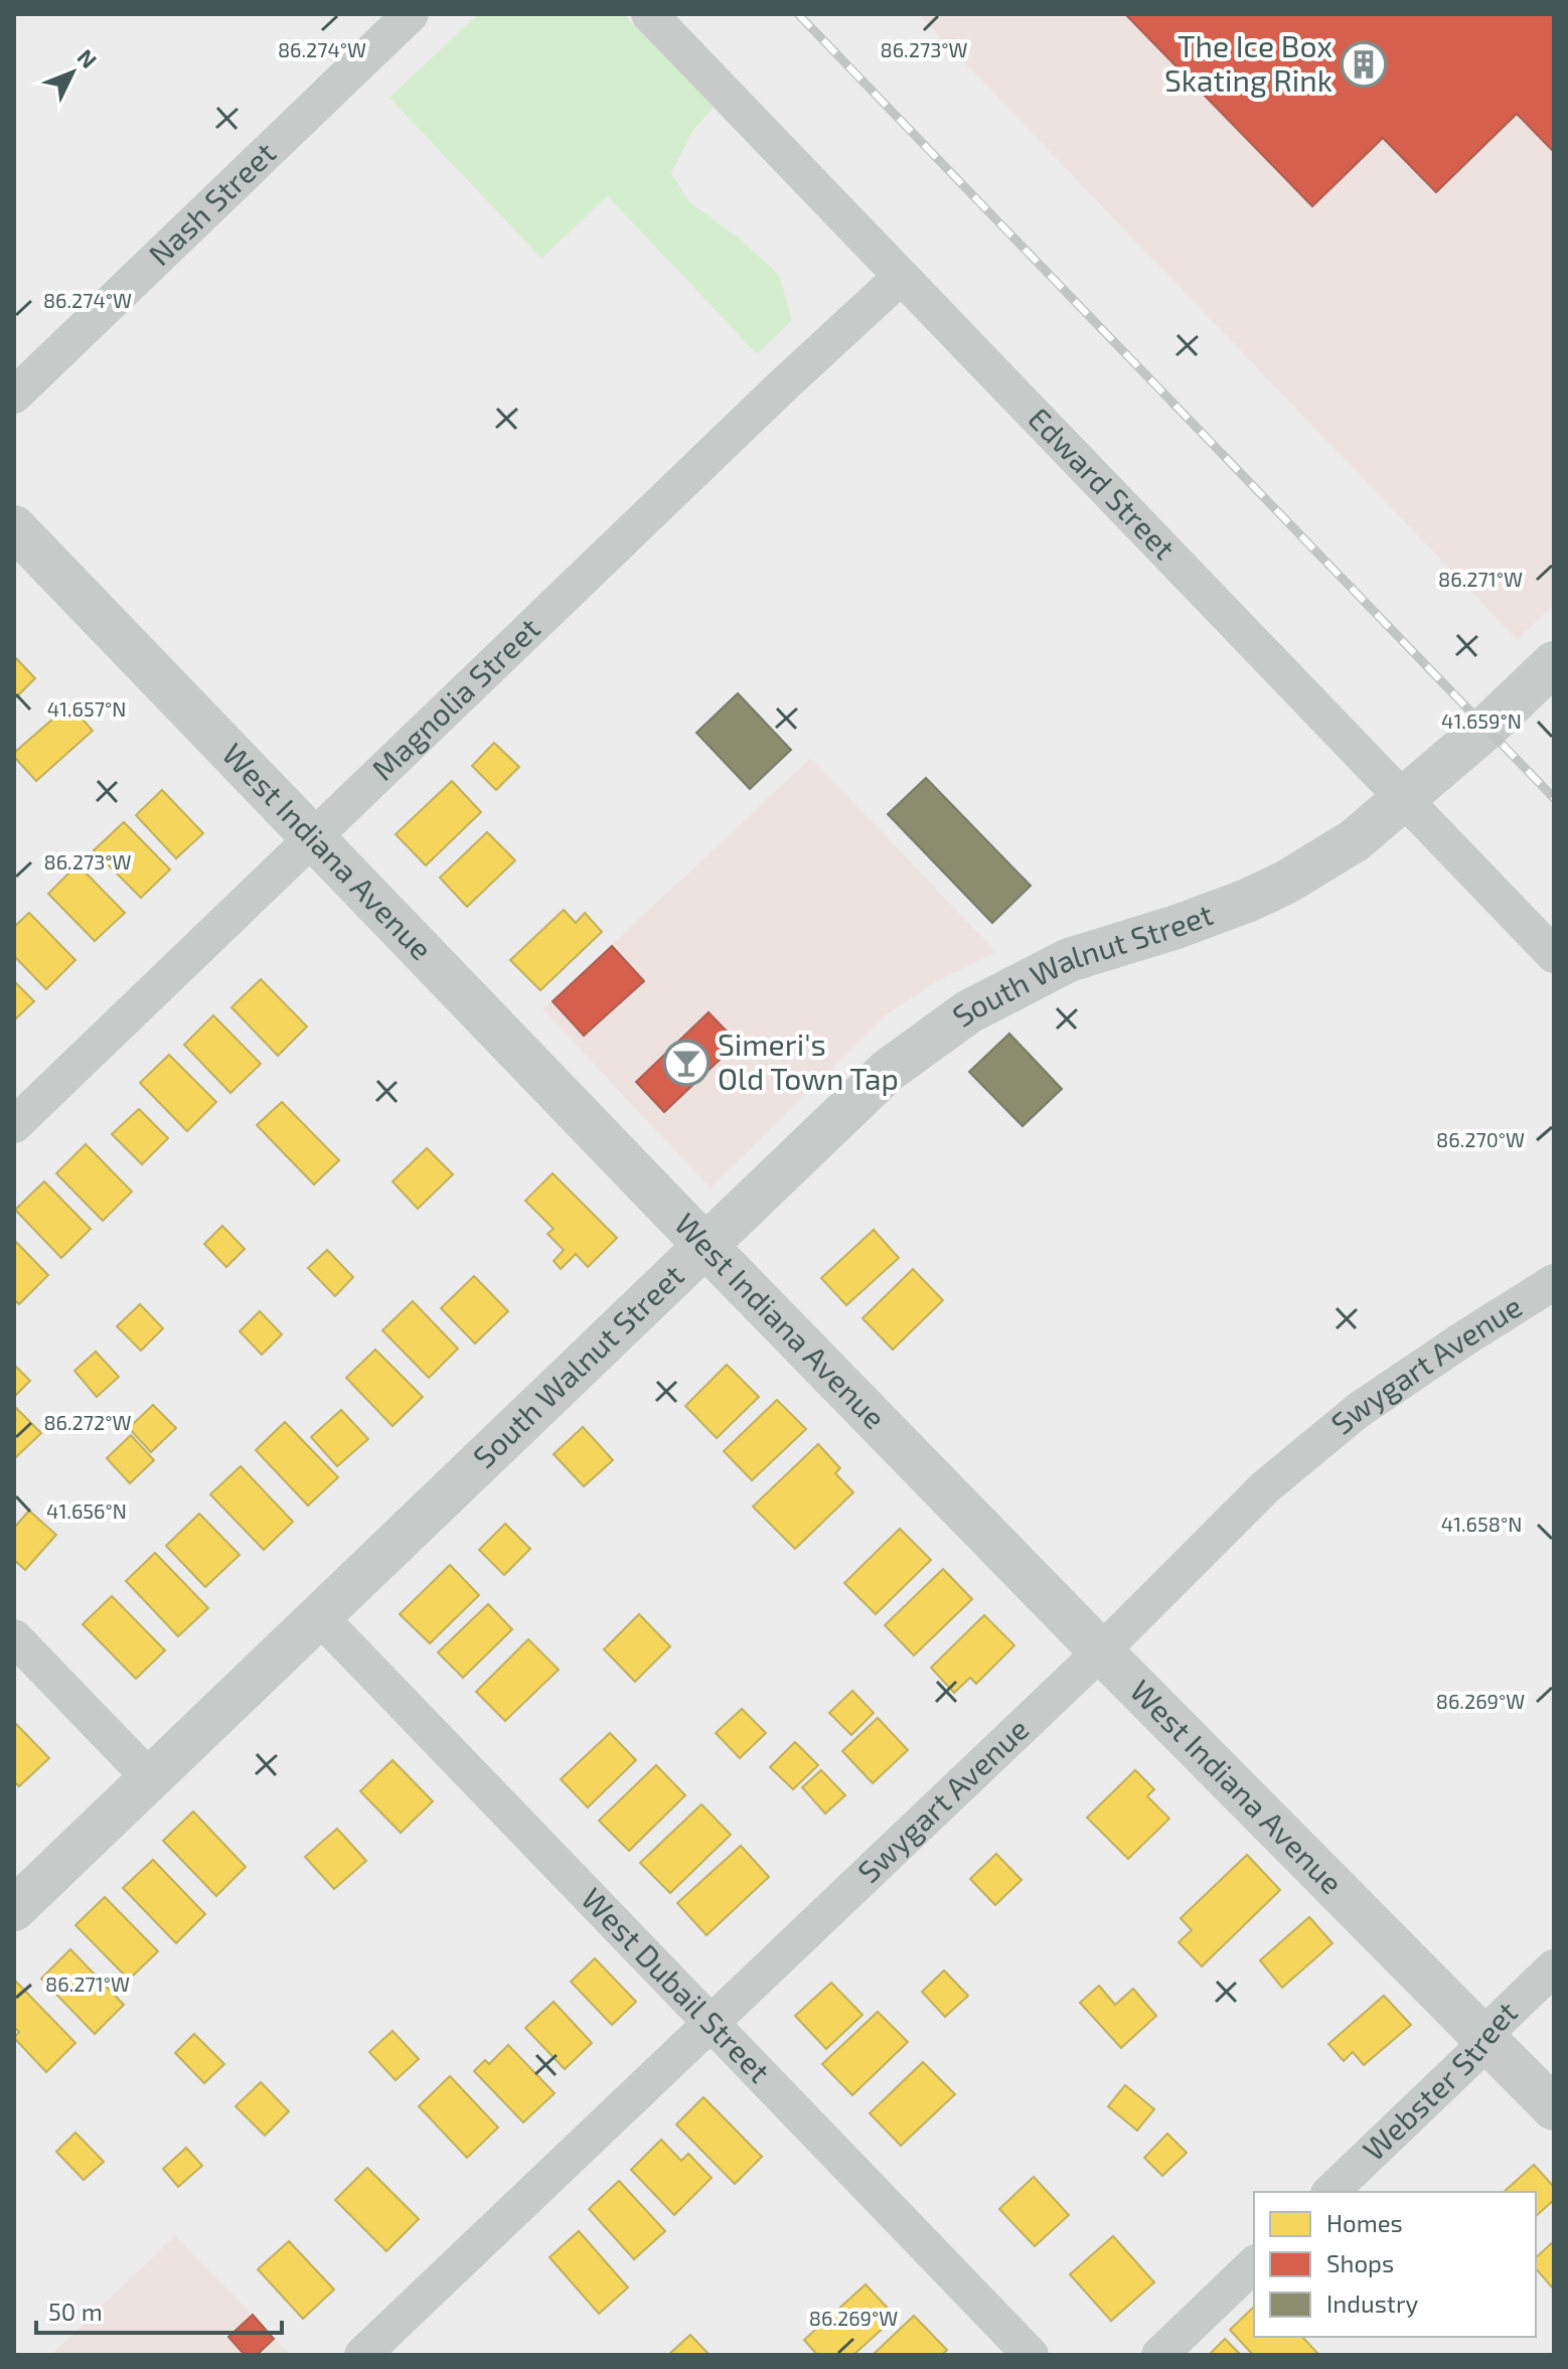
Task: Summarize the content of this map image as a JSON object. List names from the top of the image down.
{
  "streets": {
    "street": [
      "Nash Street",
      "Edward Street",
      "Magnolia Street",
      "West Indiana Avenue",
      "South Walnut Street",
      "Swygart Avenue",
      "West Dubail Street",
      "Webster Street"
    ]
  },
  "crossings": [
    ["Edward Street", "Magnolia Street"],
    ["Edward Street", "South Walnut Street"],
    ["Magnolia Street", "West Indiana Avenue"],
    ["West Indiana Avenue", "South Walnut Street"],
    ["West Indiana Avenue", "Swygart Avenue"],
    ["West Indiana Avenue", "Webster Street"],
    ["South Walnut Street", "West Dubail Street"],
    ["Swygart Avenue", "West Dubail Street"]
  ],
  "places": {
    "building": ["The Ice Box Skating Rink"],
    "bar": ["Simeri's Old Town Tap"]
  },
  "legend": ["Homes", "Shops", "Industry"],
  "scale_bar": "50 m",
  "north": "top right",
  "coordinates": [
    "86.274°W",
    "86.273°W",
    "86.271°W",
    "41.657°N",
    "41.659°N",
    "86.270°W",
    "86.272°W",
    "41.656°N",
    "41.658°N",
    "86.269°W"
  ]
}
